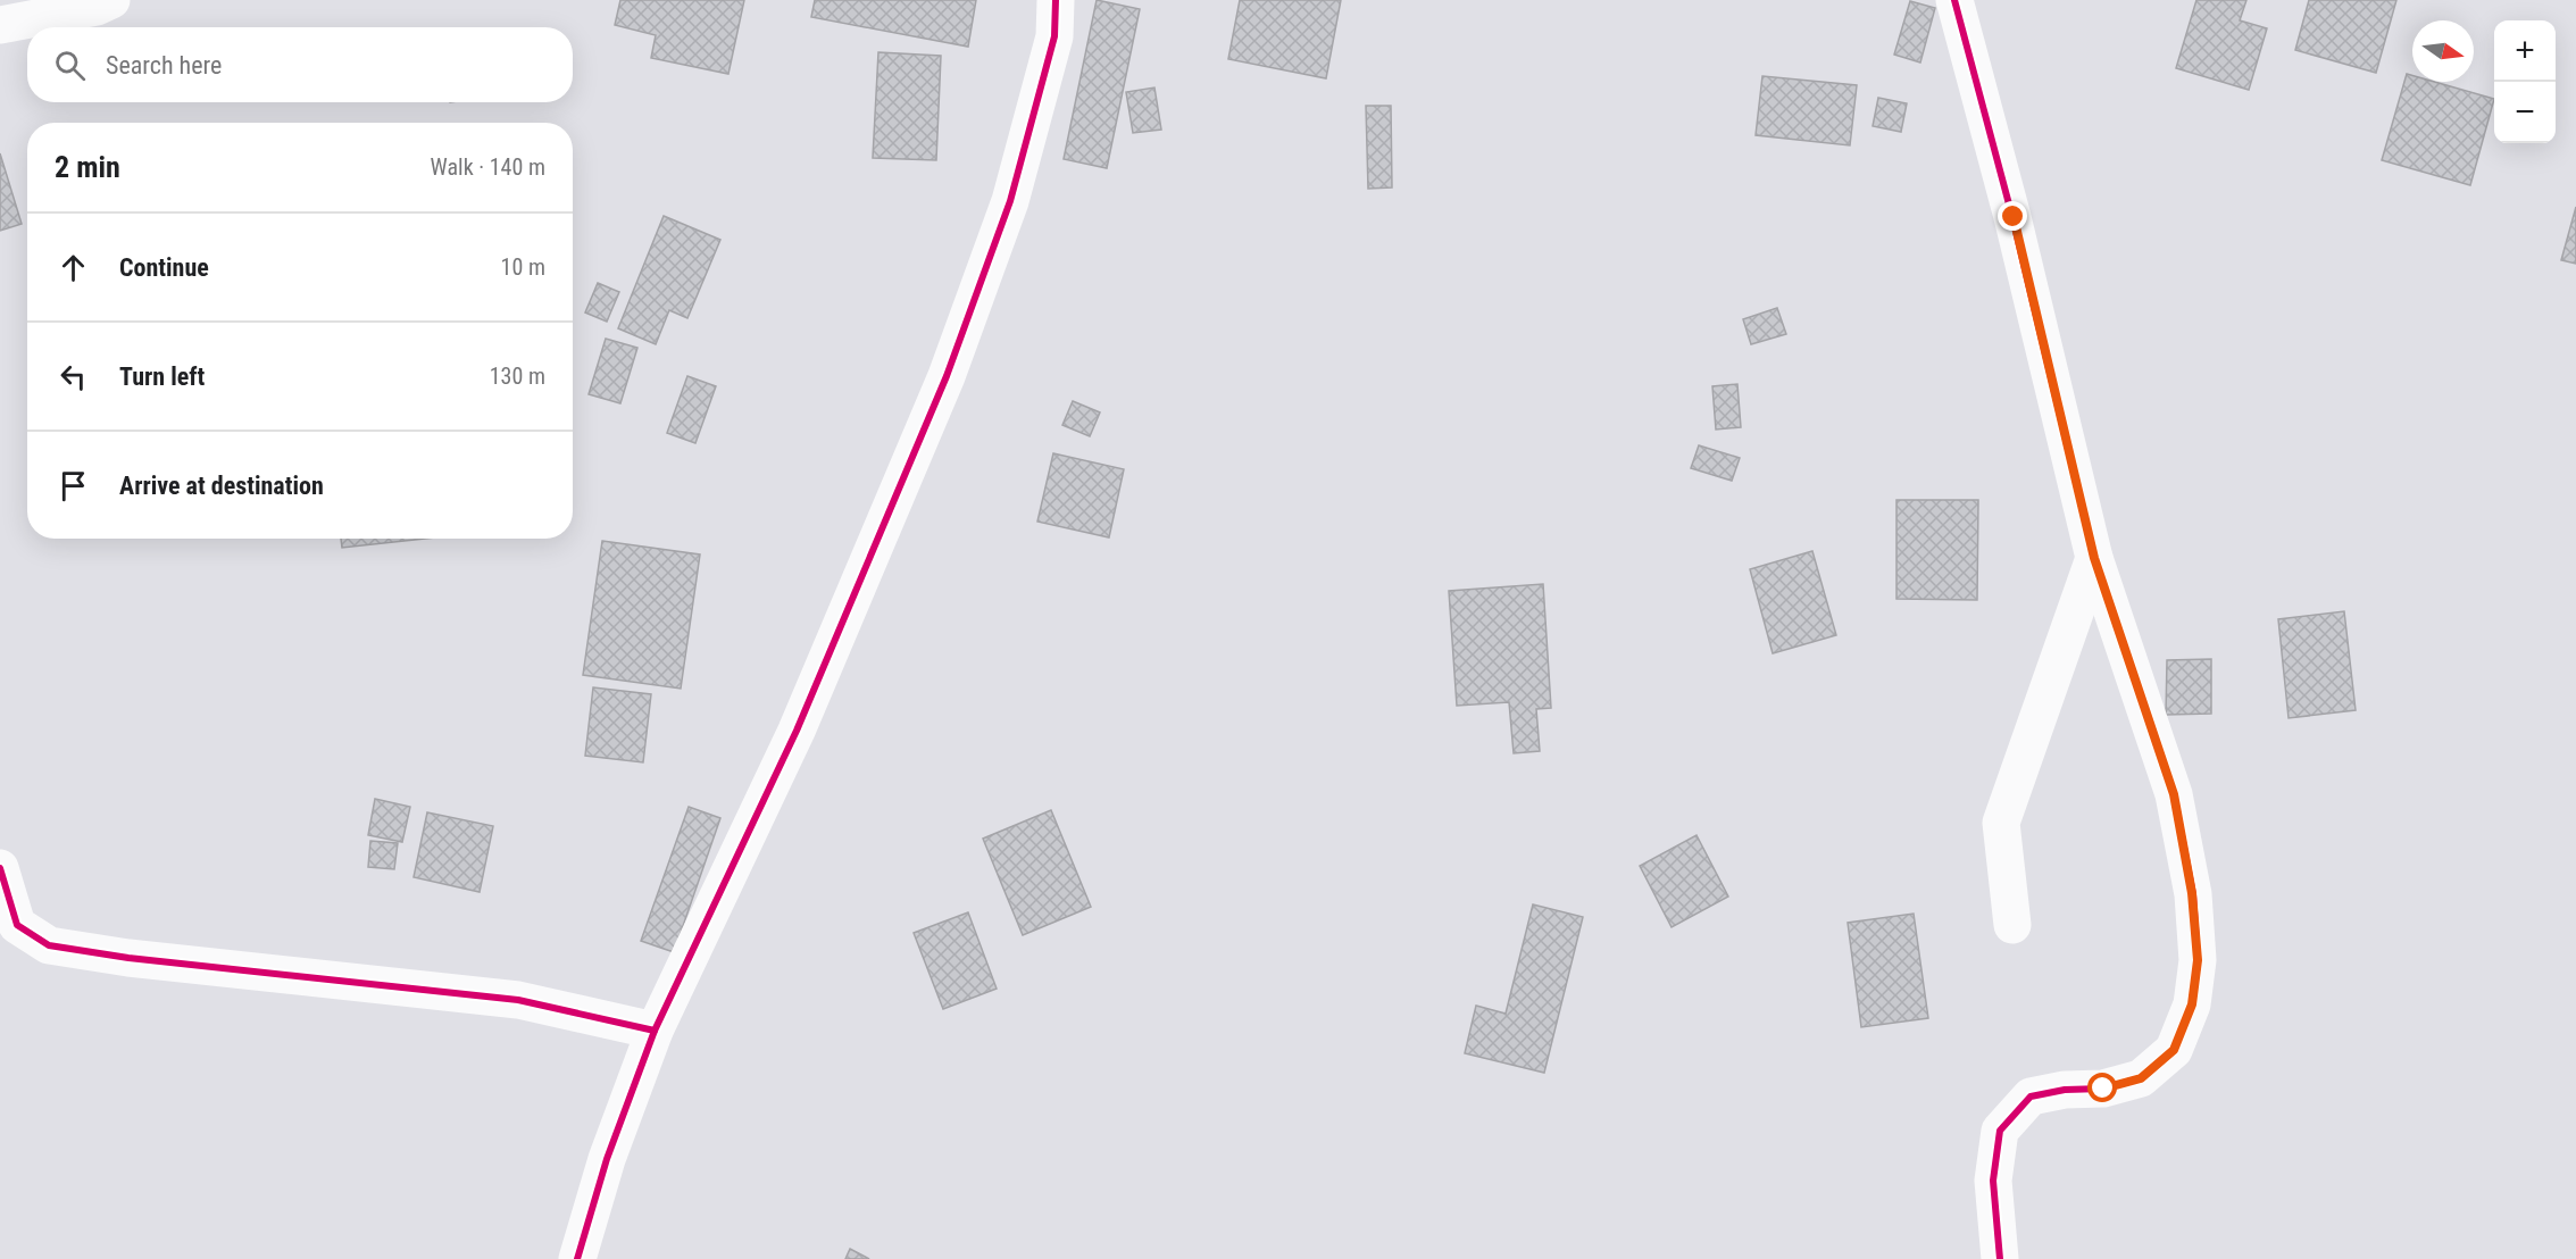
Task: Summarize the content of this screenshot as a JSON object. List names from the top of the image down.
{
  "north": "right",
  "page": {
    "map_buttons": ["+", "−"],
    "search": "Search here",
    "heading": ["2 min", "Walk · 140 m"],
    "list": [
      ["Continue", "10 m"],
      ["Turn left", "130 m"],
      "Arrive at destination"
    ]
  }
}
